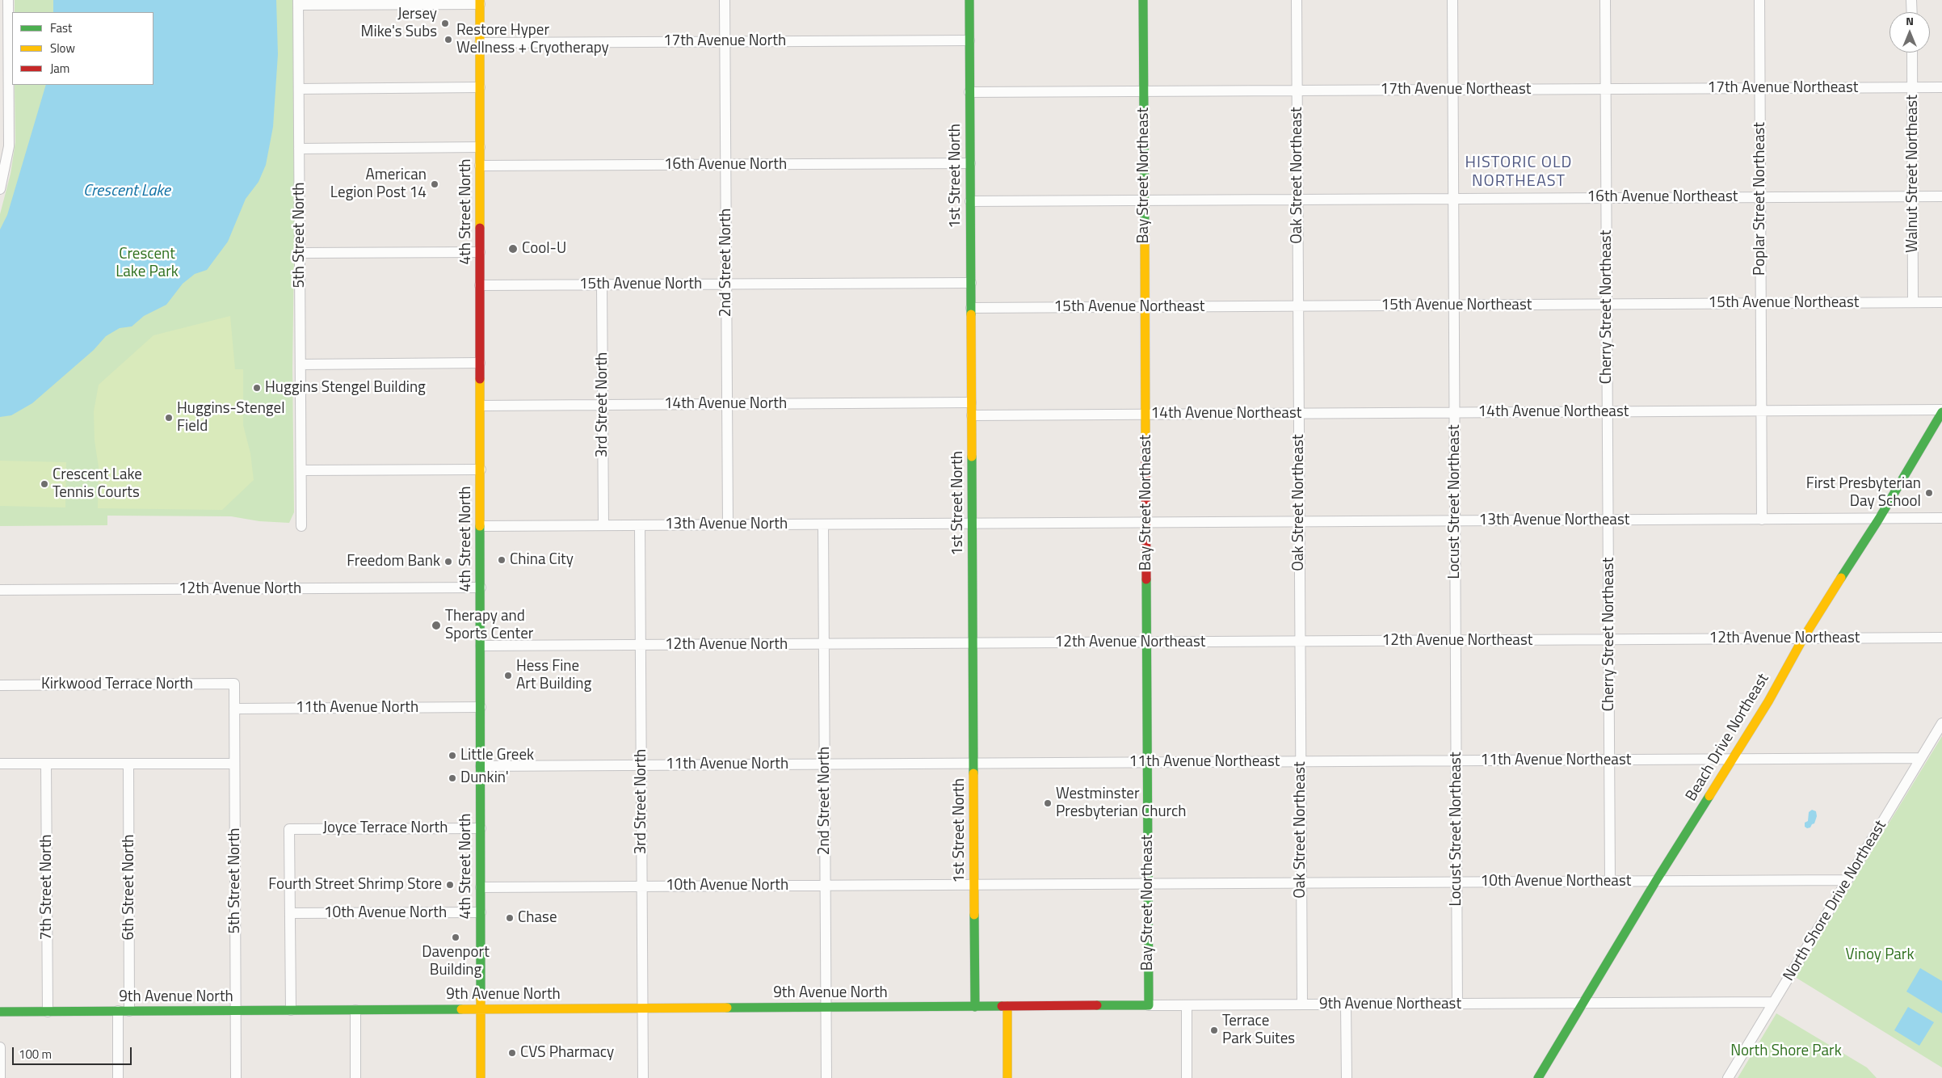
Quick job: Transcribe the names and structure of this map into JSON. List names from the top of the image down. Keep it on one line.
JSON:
{"streets":{"street":["17th Avenue North","17th Avenue Northeast","16th Avenue North","Walnut Street Northeast","Bay Street Northeast","Oak Street Northeast","1st Street North","16th Avenue Northeast","Poplar Street Northeast","4th Street North","5th Street North","2nd Street North","15th Avenue North","15th Avenue Northeast","Cherry Street Northeast","14th Avenue North","3rd Street North","14th Avenue Northeast","Locust Street Northeast","13th Avenue Northeast","13th Avenue North","12th Avenue North","12th Avenue Northeast","Kirkwood Terrace North","11th Avenue North","Beach Drive Northeast","11th Avenue Northeast","Joyce Terrace North","10th Avenue Northeast","10th Avenue North","7th Street North","6th Street North","North Shore Drive Northeast","9th Avenue North","9th Avenue Northeast"]},"crossings":[["17th Avenue North","1st Street North"],["17th Avenue North","4th Street North"],["17th Avenue North","2nd Street North"],["17th Avenue Northeast","Walnut Street Northeast"],["17th Avenue Northeast","Bay Street Northeast"],["17th Avenue Northeast","Oak Street Northeast"],["17th Avenue Northeast","1st Street North"],["17th Avenue Northeast","Poplar Street Northeast"],["17th Avenue Northeast","Cherry Street Northeast"],["17th Avenue Northeast","Locust Street Northeast"],["16th Avenue North","1st Street North"],["16th Avenue North","4th Street North"],["16th Avenue North","2nd Street North"],["Walnut Street Northeast","16th Avenue Northeast"],["Walnut Street Northeast","15th Avenue Northeast"],["Bay Street Northeast","16th Avenue Northeast"],["Bay Street Northeast","15th Avenue Northeast"],["Bay Street Northeast","14th Avenue Northeast"],["Bay Street Northeast","13th Avenue Northeast"],["Bay Street Northeast","12th Avenue Northeast"],["Bay Street Northeast","11th Avenue Northeast"],["Bay Street Northeast","10th Avenue Northeast"],["Bay Street Northeast","9th Avenue Northeast"],["Oak Street Northeast","16th Avenue Northeast"],["Oak Street Northeast","15th Avenue Northeast"],["Oak Street Northeast","14th Avenue Northeast"],["Oak Street Northeast","13th Avenue Northeast"],["Oak Street Northeast","12th Avenue Northeast"],["Oak Street Northeast","11th Avenue Northeast"],["Oak Street Northeast","10th Avenue Northeast"],["Oak Street Northeast","9th Avenue Northeast"],["1st Street North","16th Avenue Northeast"],["1st Street North","15th Avenue North"],["1st Street North","15th Avenue Northeast"],["1st Street North","14th Avenue North"],["1st Street North","14th Avenue Northeast"],["1st Street North","13th Avenue Northeast"],["1st Street North","13th Avenue North"],["1st Street North","12th Avenue North"],["1st Street North","12th Avenue Northeast"],["1st Street North","11th Avenue North"],["1st Street North","11th Avenue Northeast"],["1st Street North","10th Avenue Northeast"],["1st Street North","10th Avenue North"],["1st Street North","9th Avenue North"],["16th Avenue Northeast","Poplar Street Northeast"],["16th Avenue Northeast","Cherry Street Northeast"],["16th Avenue Northeast","Locust Street Northeast"],["Poplar Street Northeast","15th Avenue Northeast"],["Poplar Street Northeast","14th Avenue Northeast"],["Poplar Street Northeast","13th Avenue Northeast"],["4th Street North","15th Avenue North"],["4th Street North","14th Avenue North"],["4th Street North","13th Avenue North"],["4th Street North","12th Avenue North"],["4th Street North","11th Avenue North"],["4th Street North","Joyce Terrace North"],["4th Street North","10th Avenue North"],["4th Street North","9th Avenue North"],["5th Street North","Kirkwood Terrace North"],["5th Street North","11th Avenue North"],["5th Street North","9th Avenue North"],["2nd Street North","15th Avenue North"],["2nd Street North","14th Avenue North"],["2nd Street North","13th Avenue North"],["2nd Street North","12th Avenue North"],["2nd Street North","11th Avenue North"],["2nd Street North","10th Avenue North"],["2nd Street North","9th Avenue North"],["15th Avenue North","3rd Street North"],["15th Avenue Northeast","Cherry Street Northeast"],["15th Avenue Northeast","Locust Street Northeast"],["Cherry Street Northeast","14th Avenue Northeast"],["Cherry Street Northeast","13th Avenue Northeast"],["Cherry Street Northeast","12th Avenue Northeast"],["Cherry Street Northeast","11th Avenue Northeast"],["Cherry Street Northeast","10th Avenue Northeast"],["14th Avenue North","3rd Street North"],["3rd Street North","13th Avenue North"],["3rd Street North","12th Avenue North"],["3rd Street North","11th Avenue North"],["3rd Street North","10th Avenue North"],["3rd Street North","9th Avenue North"],["14th Avenue Northeast","Locust Street Northeast"],["14th Avenue Northeast","Beach Drive Northeast"],["Locust Street Northeast","13th Avenue Northeast"],["Locust Street Northeast","12th Avenue Northeast"],["Locust Street Northeast","11th Avenue Northeast"],["Locust Street Northeast","10th Avenue Northeast"],["Locust Street Northeast","9th Avenue Northeast"],["13th Avenue Northeast","13th Avenue North"],["13th Avenue Northeast","Beach Drive Northeast"],["12th Avenue North","12th Avenue Northeast"],["12th Avenue Northeast","Beach Drive Northeast"],["11th Avenue North","11th Avenue Northeast"],["Beach Drive Northeast","11th Avenue Northeast"],["Beach Drive Northeast","10th Avenue Northeast"],["Beach Drive Northeast","9th Avenue Northeast"],["11th Avenue Northeast","North Shore Drive Northeast"],["Joyce Terrace North","10th Avenue North"],["10th Avenue Northeast","10th Avenue North"],["10th Avenue Northeast","North Shore Drive Northeast"],["7th Street North","9th Avenue North"],["6th Street North","9th Avenue North"],["North Shore Drive Northeast","9th Avenue Northeast"],["9th Avenue North","9th Avenue Northeast"]],"districts":["HISTORIC OLD NORTHEAST"],"water":["Crescent Lake"],"parks":["Crescent Lake Park","Vinoy Park","North Shore Park"],"places":["Jersey Mike's Subs","Restore Hyper Wellness + Cryotherapy","American Legion Post 14","Cool-U","Huggins Stengel Building","Huggins-Stengel Field","Crescent Lake Tennis Courts","First Presbyterian Day School","China City","Freedom Bank","Therapy and Sports Center","Hess Fine Art Building","Little Greek","Dunkin'","Westminster Presbyterian Church","Fourth Street Shrimp Store","Chase","Davenport Building","Terrace Park Suites","CVS Pharmacy"],"legend":["Fast","Slow","Jam"],"scale_bar":"100 m","north":"top"}
